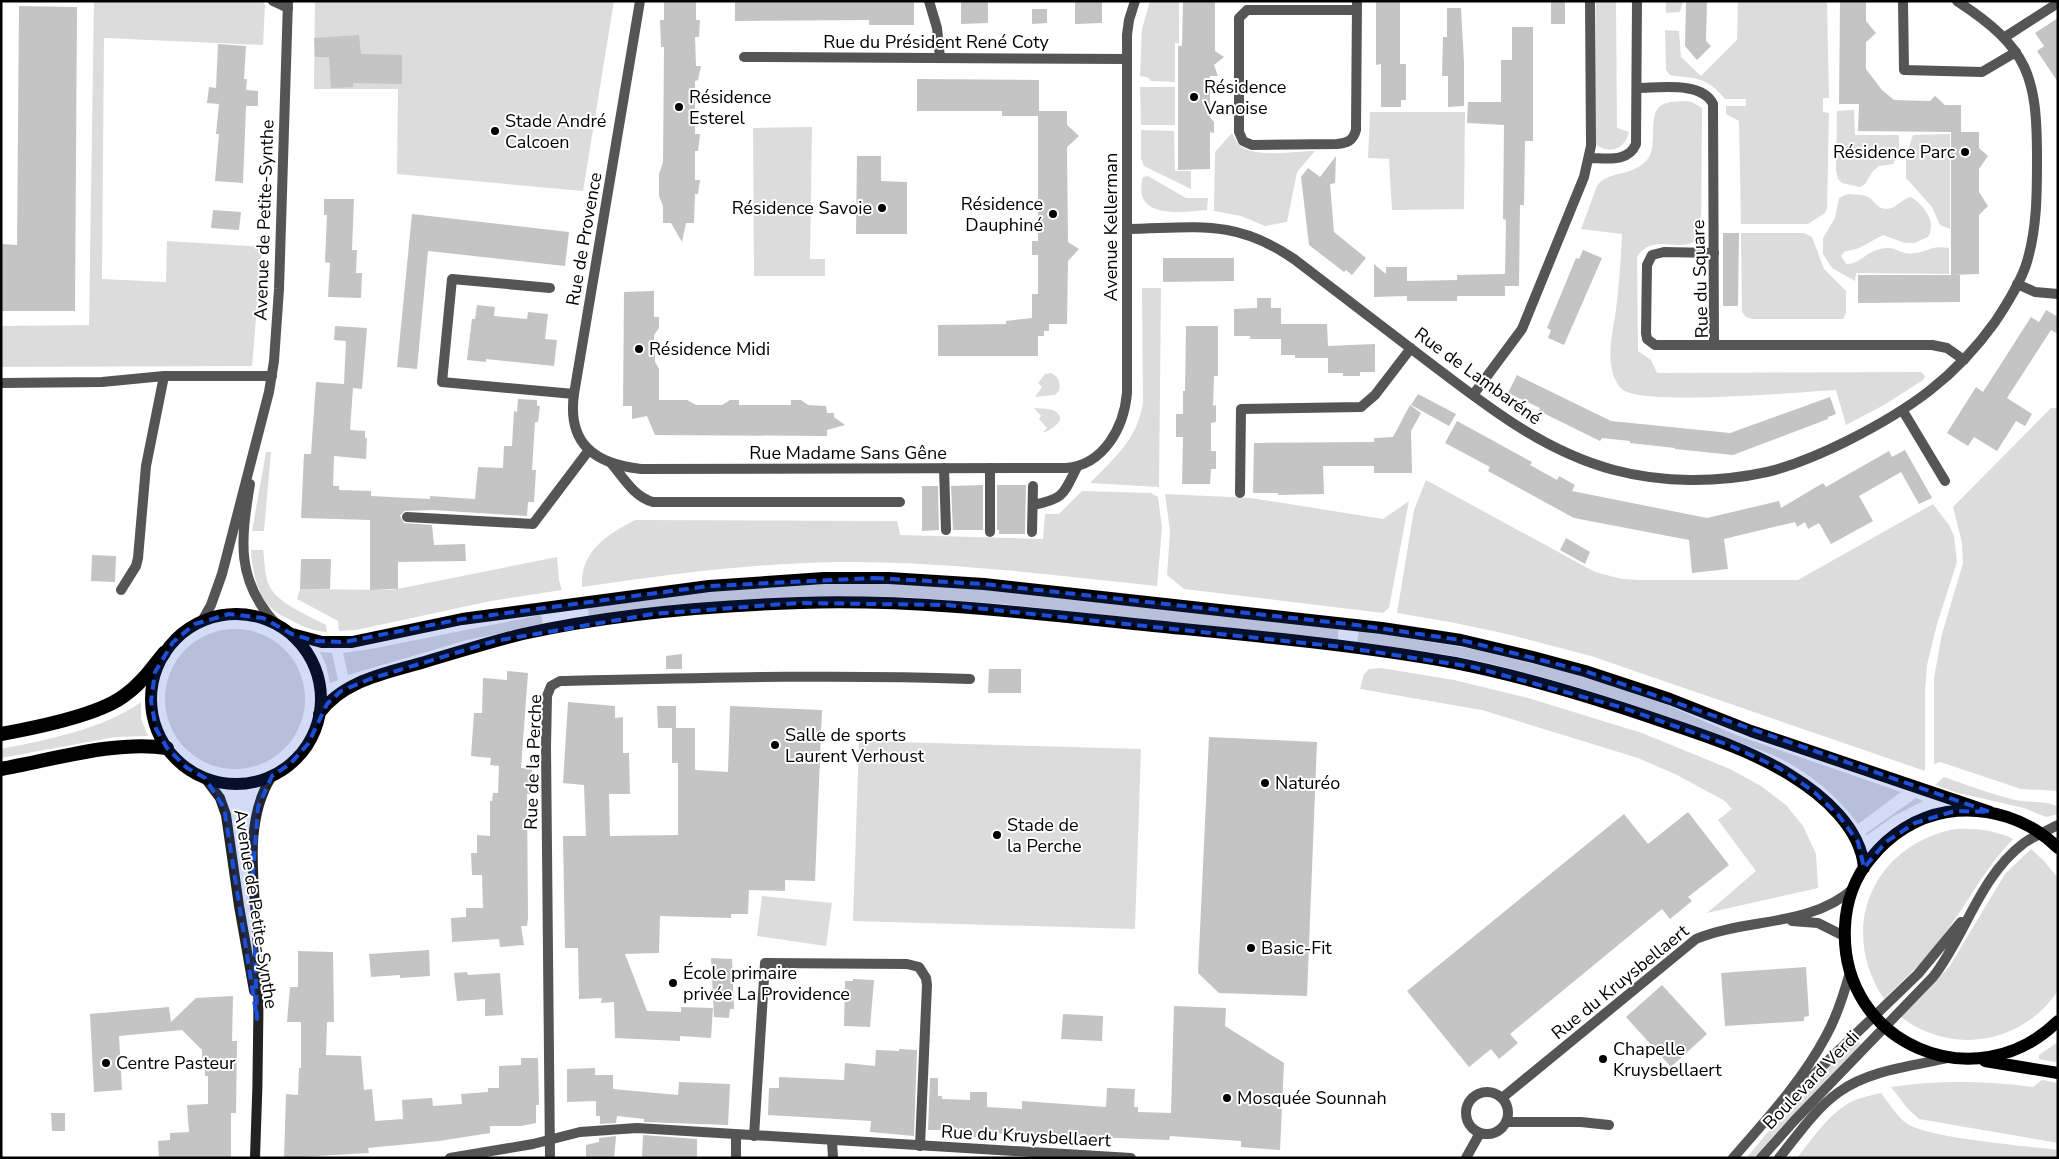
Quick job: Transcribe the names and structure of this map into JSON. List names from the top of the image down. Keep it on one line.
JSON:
{"streets":{"main road":["Avenue de Petite-Synthe"],"street":["Rue du Président René Coty","Avenue Kellerman","Rue de Provence","Rue du Square","Rue de Lambaréné","Rue Madame Sans Gêne","Rue de la Perche","Rue du Kruysbellaert","Boulevard Verdi"]},"crossings":[["Rue du Président René Coty","Avenue Kellerman"],["Avenue Kellerman","Rue de Lambaréné"],["Avenue Kellerman","Rue Madame Sans Gêne"],["Rue de Provence","Rue Madame Sans Gêne"],["Rue du Square","Rue de Lambaréné"],["Rue de la Perche","Rue du Kruysbellaert"]],"places":["Résidence Vanoise","Résidence Esterel","Stade André Calcoen","Résidence Parc","Résidence Savoie","Résidence Dauphiné","Résidence Midi","Salle de sports Laurent Verhoust","Naturéo","Stade de la Perche","Basic-Fit","École primaire privée La Providence","Chapelle Kruysbellaert","Centre Pasteur","Mosquée Sounnah"]}
